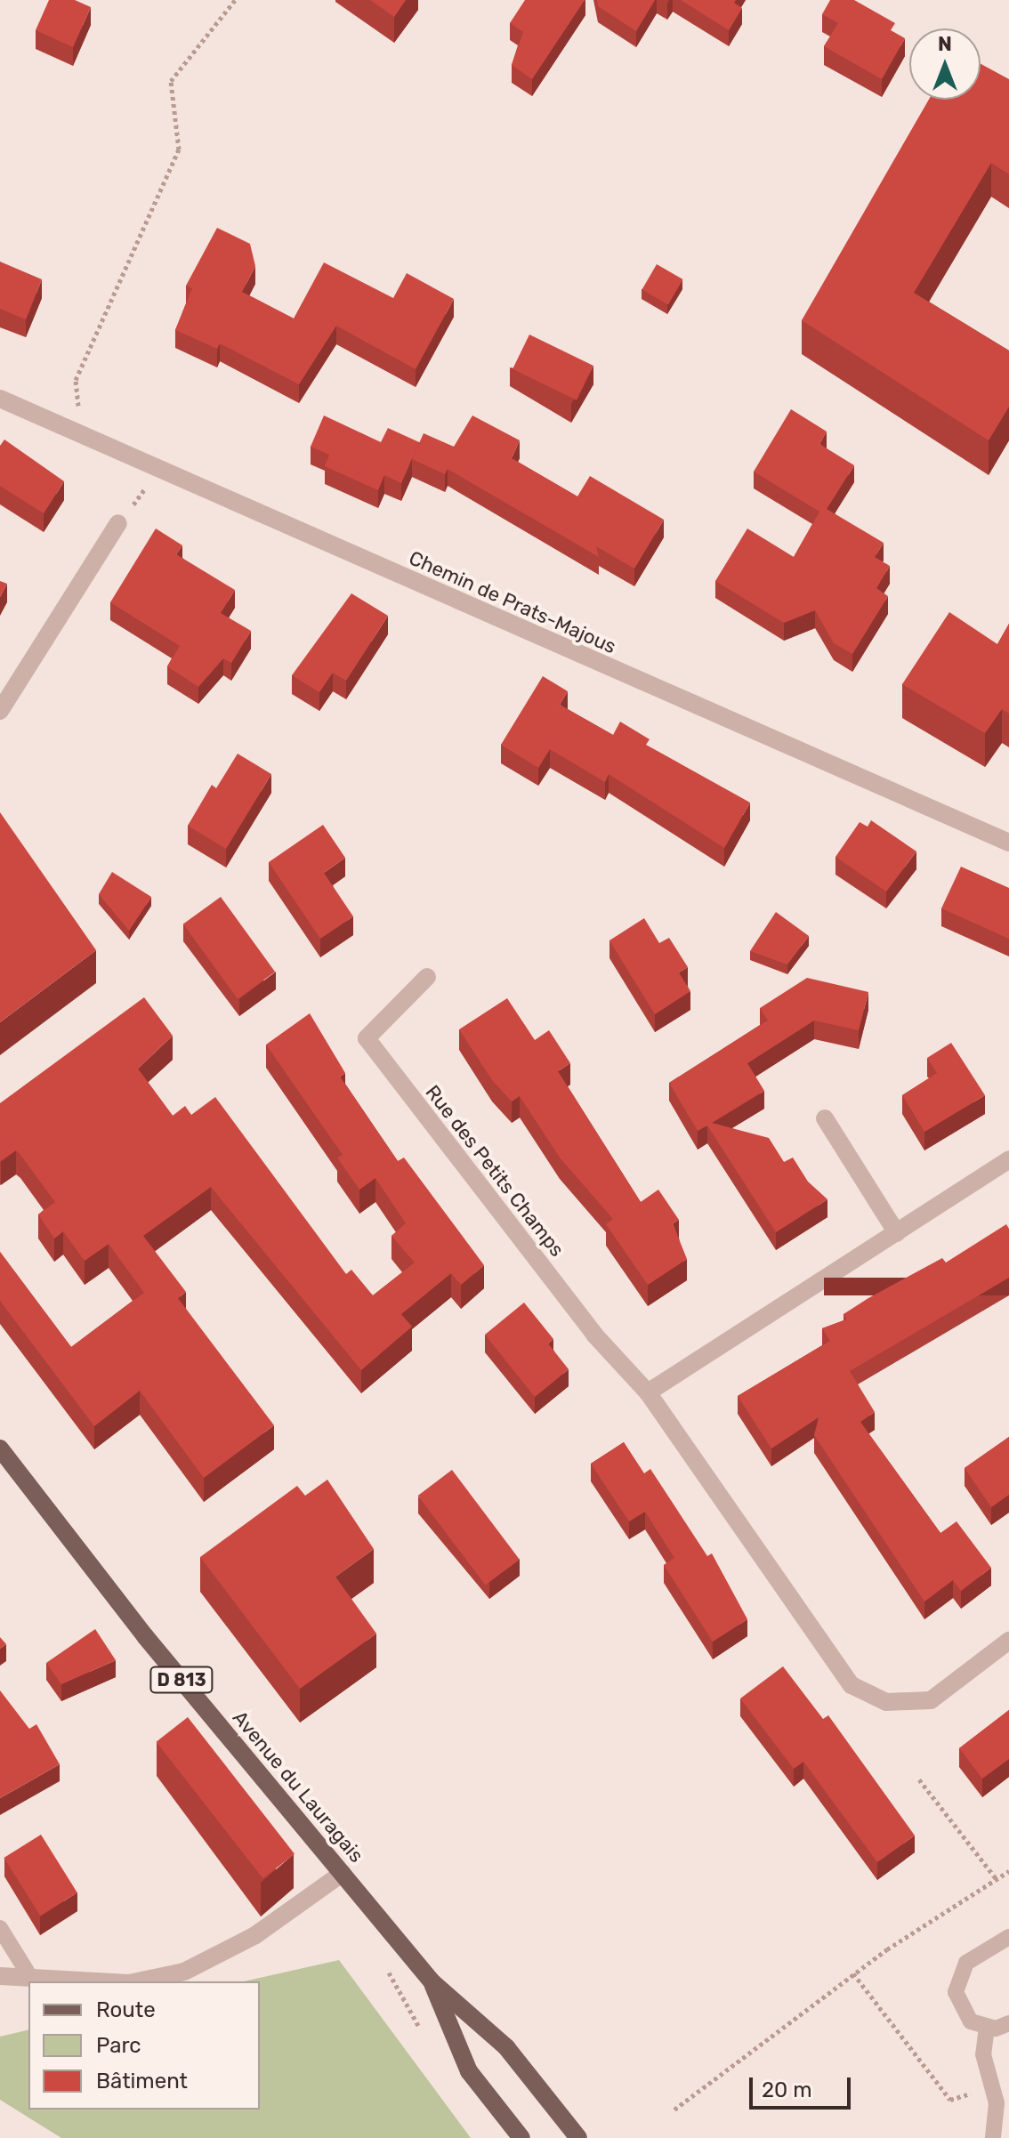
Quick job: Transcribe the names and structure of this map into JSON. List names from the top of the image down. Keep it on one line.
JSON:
{"streets":{"main road":["D 813","Avenue du Lauragais"],"street":["Chemin de Prats-Majous","Rue des Petits Champs"]},"legend":["Route","Parc","Bâtiment"],"scale_bar":"20 m","north":"top"}
